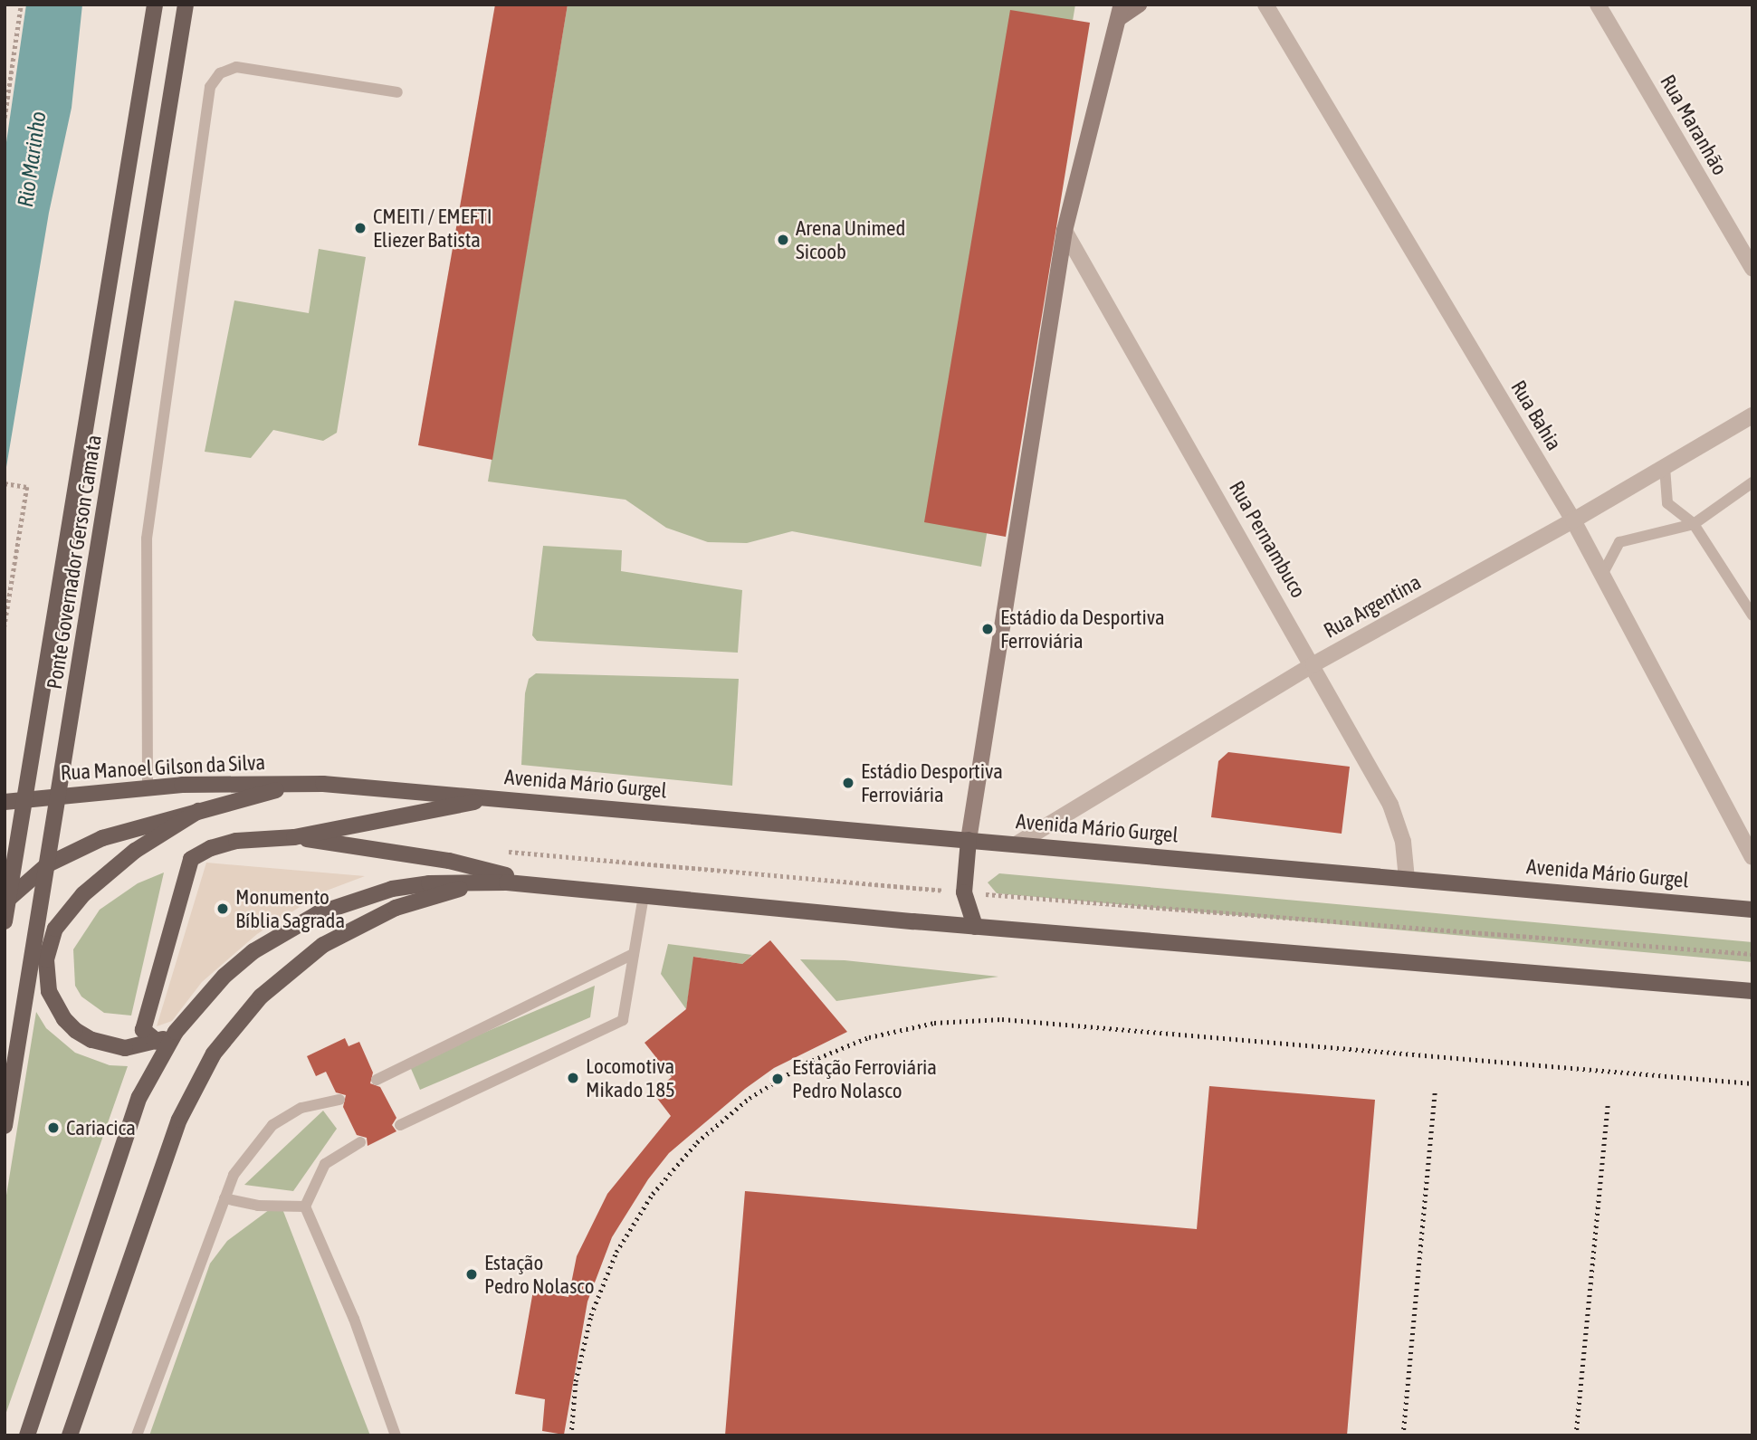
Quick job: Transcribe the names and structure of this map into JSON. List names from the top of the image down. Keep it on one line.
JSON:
{"streets":{"main road":["Ponte Governador Gerson Camata","Rua Manoel Gilson da Silva","Avenida Mário Gurgel"],"street":["Rua Maranhão","Rua Bahia","Rua Pernambuco","Rua Argentina"]},"crossings":[["Rua Bahia","Rua Argentina"],["Rua Pernambuco","Rua Argentina"],["Rua Pernambuco","Avenida Mário Gurgel"],["Rua Argentina","Avenida Mário Gurgel"],["Rua Manoel Gilson da Silva","Avenida Mário Gurgel"]],"water":["Rio Marinho"],"places":["CMEITI / EMEFTI Eliezer Batista","Arena Unimed Sicoob","Estádio da Desportiva Ferroviária","Estádio Desportiva Ferroviária","Monumento Bíblia Sagrada","Locomotiva Mikado 185","Estação Ferroviária Pedro Nolasco","Cariacica","Estação Pedro Nolasco"]}
